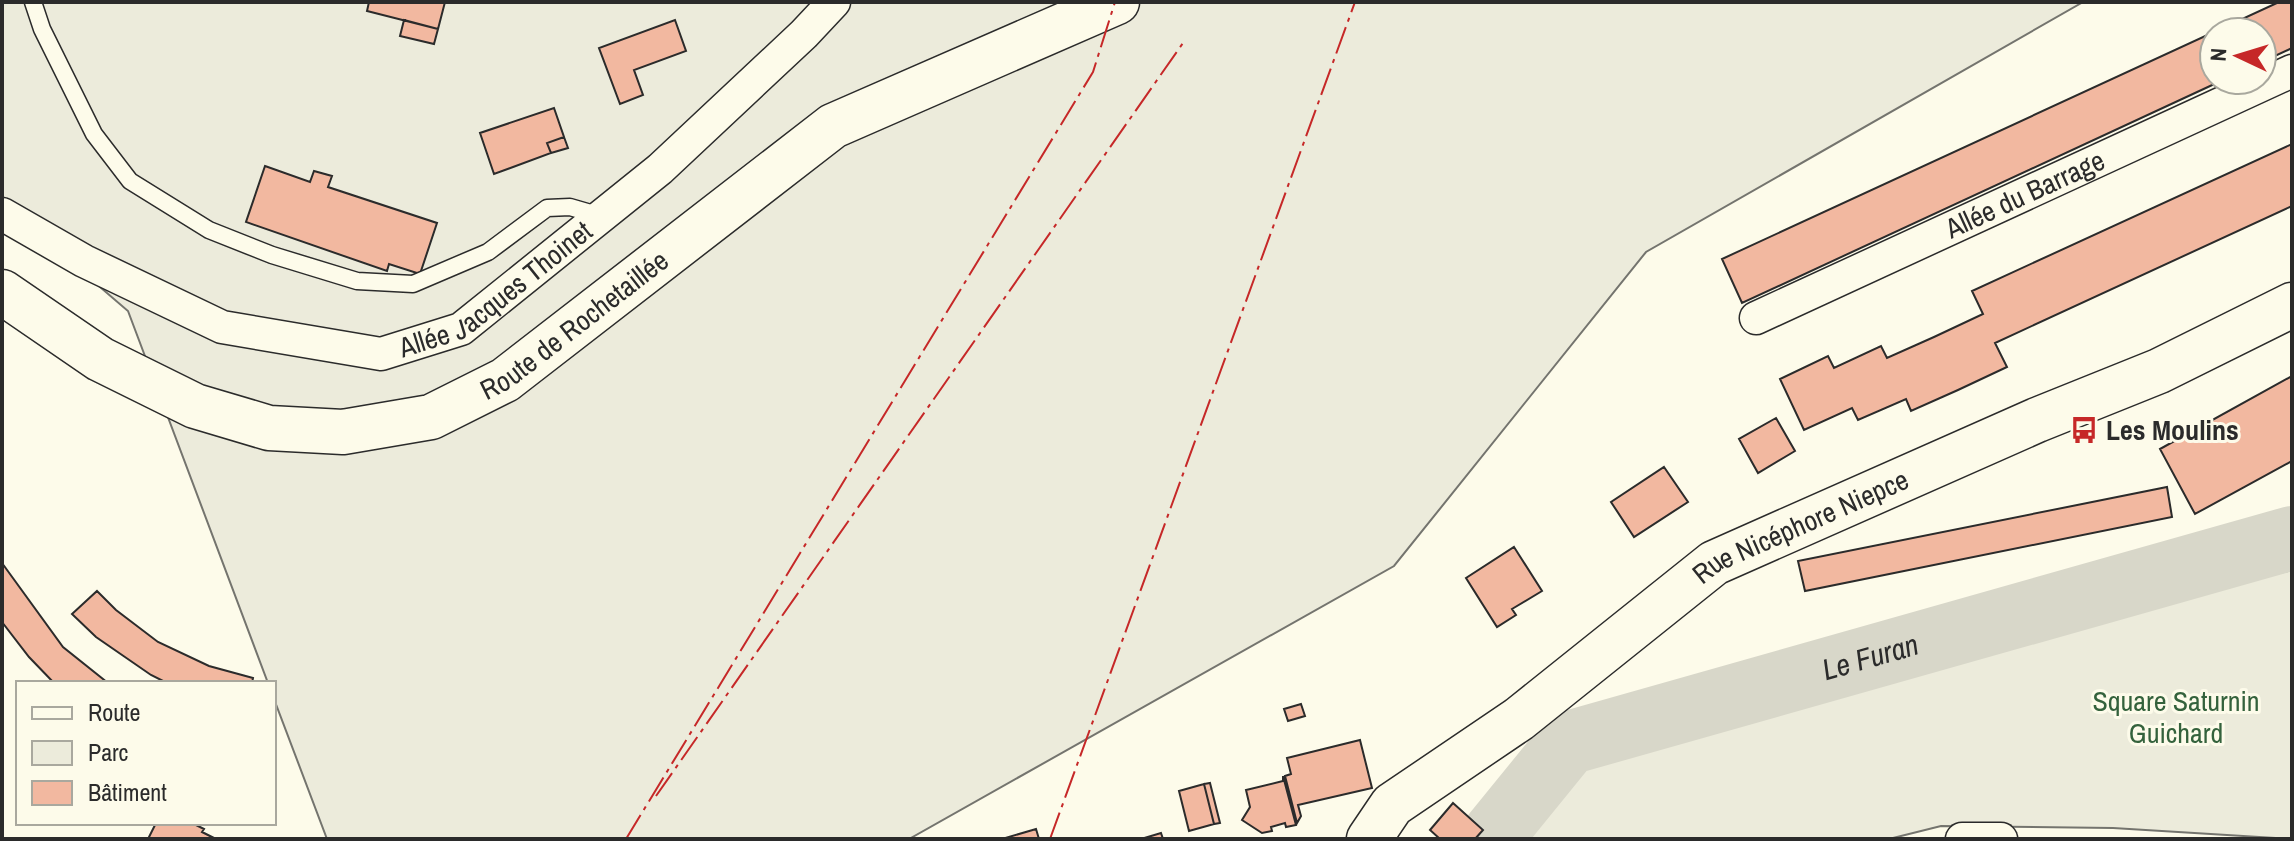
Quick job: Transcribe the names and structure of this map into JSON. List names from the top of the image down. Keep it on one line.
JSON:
{"streets":{"main road":["Route de Rochetaillée","Rue Nicéphore Niepce"],"street":["Allée du Barrage","Allée Jacques Thoinet"]},"water":["Le Furan"],"parks":["Square Saturnin Guichard"],"places":{"bus stop":["Les Moulins"]},"legend":["Route","Parc","Bâtiment"],"north":"left"}
